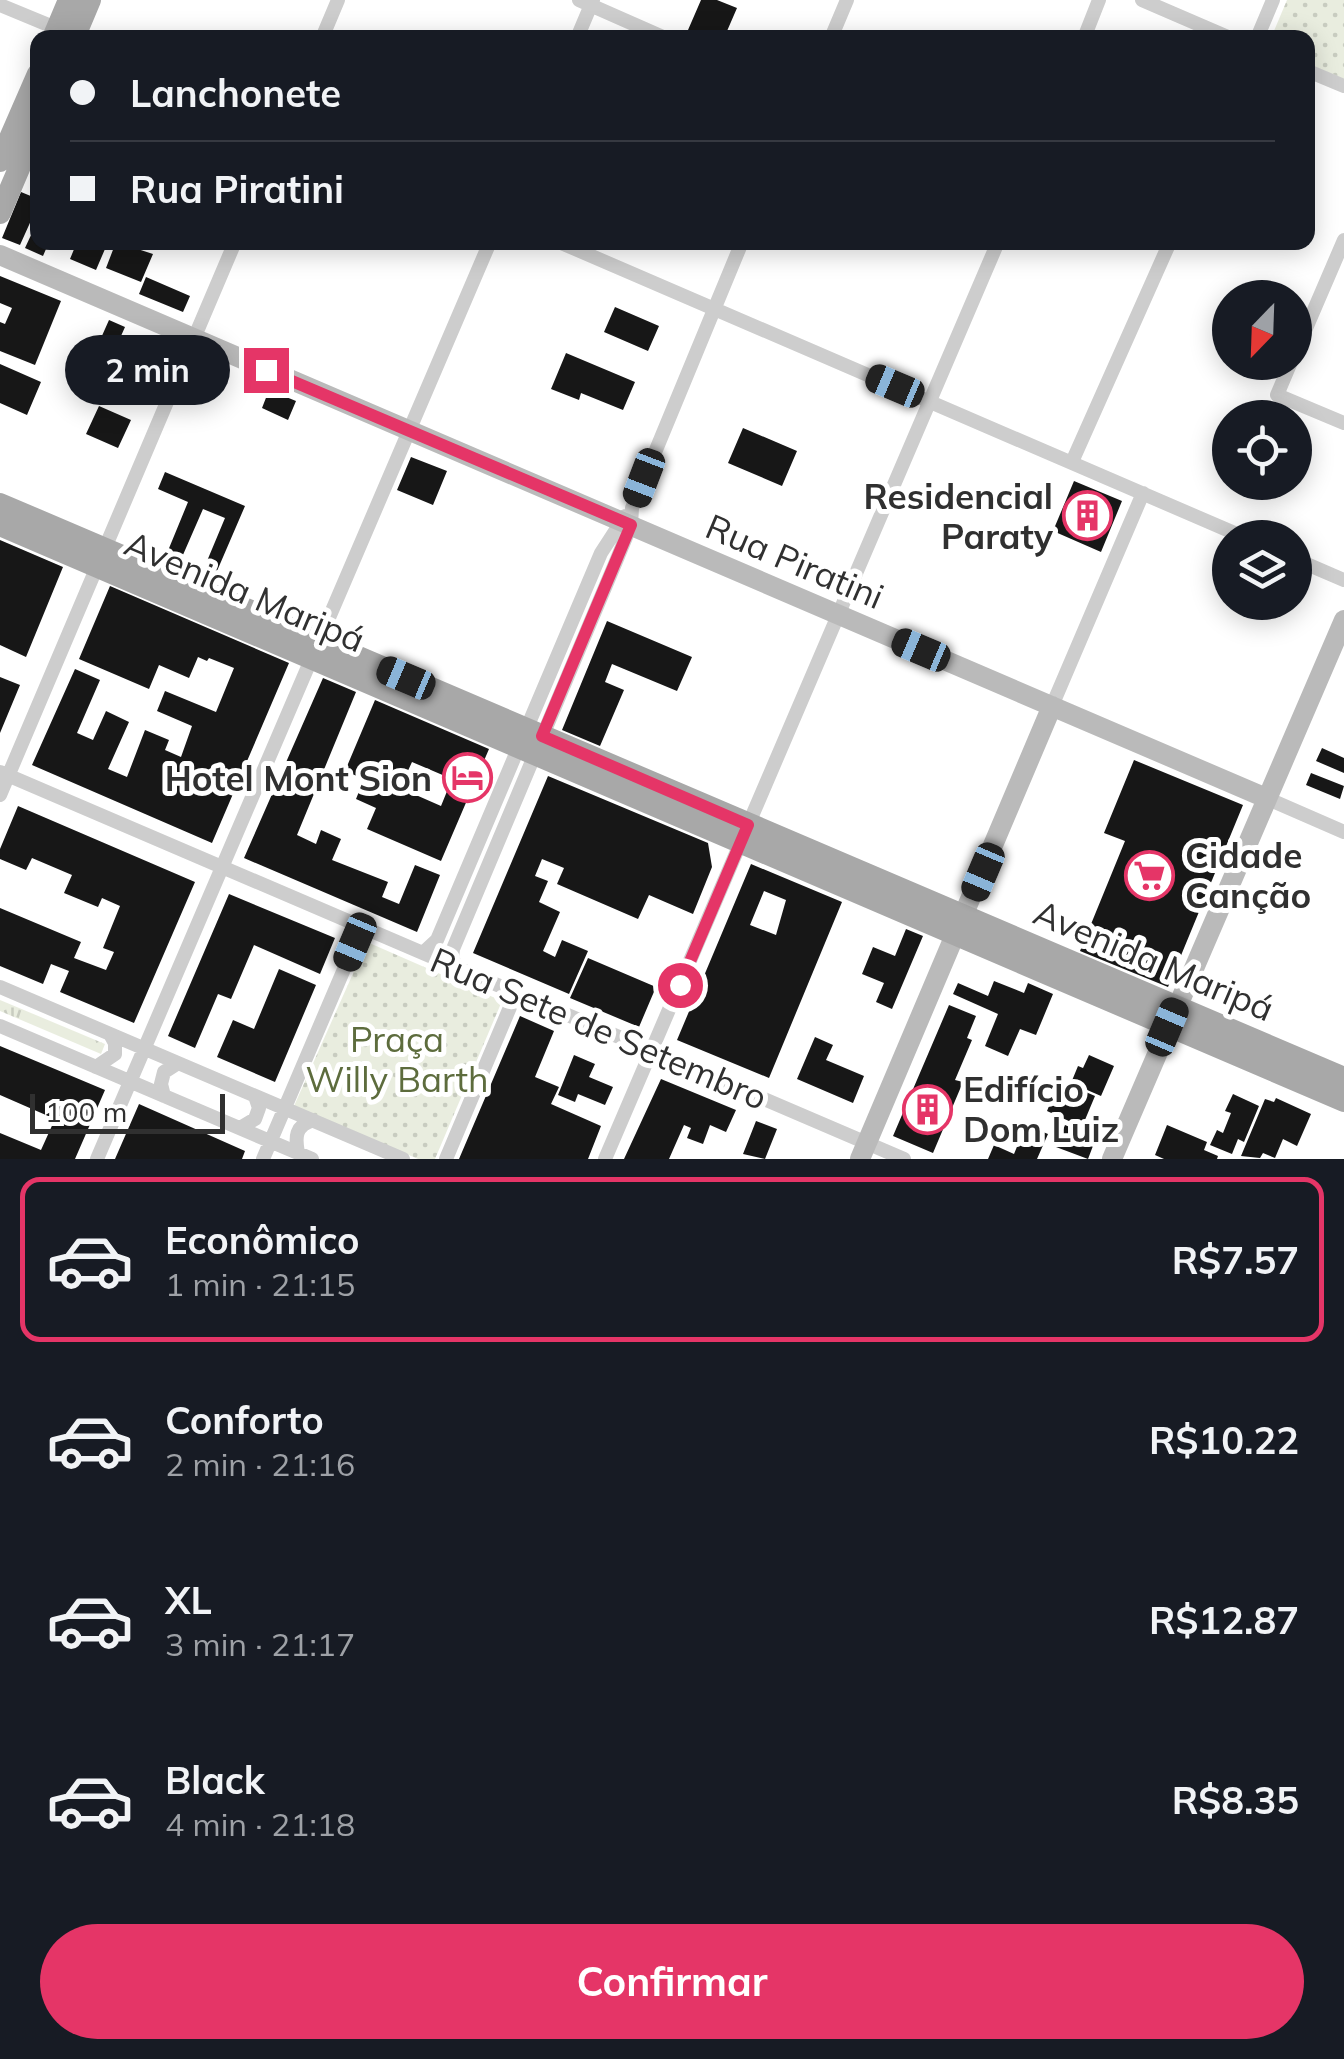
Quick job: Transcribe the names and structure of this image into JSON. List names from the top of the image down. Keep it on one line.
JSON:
{"streets":{"main road":["Avenida Maripá"],"street":["Rua Piratini","Rua Sete de Setembro"]},"parks":["Praça Willy Barth"],"places":{"building":["Residencial Paraty","Edifício Dom Luiz"],"hotel":["Hotel Mont Sion"],"supermarket":["Cidade Canção"]},"scale_bar":"100 m","north":"bottom left","page":{"banner":["Lanchonete","Rua Piratini"],"bubble":"2 min","scale":"100 m","list":[{"name":"Econômico","note":"1 min · 21:15","value":"R$7.57"},{"name":"Conforto","note":"2 min · 21:16","value":"R$10.22"},{"name":"XL","note":"3 min · 21:17","value":"R$12.87"},{"name":"Black","note":"4 min · 21:18","value":"R$8.35"}],"buttons":"Confirmar"}}
